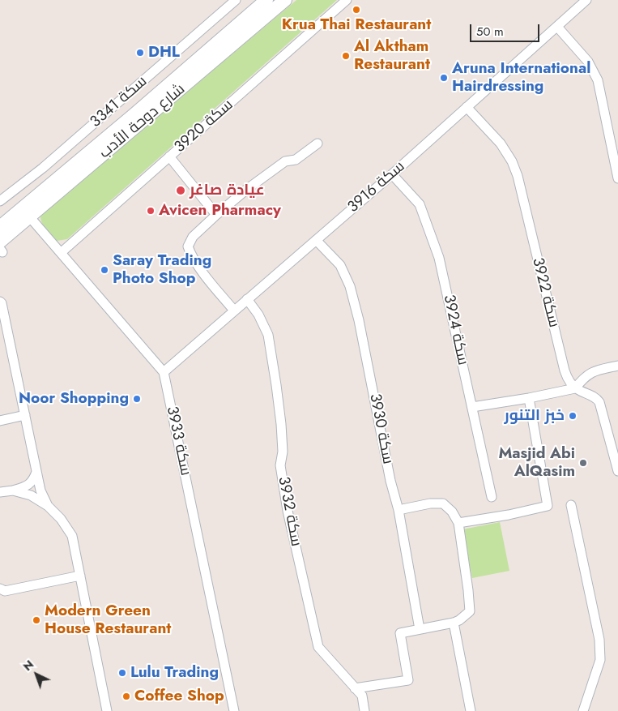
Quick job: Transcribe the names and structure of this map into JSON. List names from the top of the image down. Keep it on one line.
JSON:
{"streets":{"main road":["شارع دوحة الأدب"],"street":["سكة 3341","سكة 3920","سكة 3916","سكة 3922","سكة 3924","سكة 3930","سكة 3933","سكة 3932"]},"crossings":[["شارع دوحة الأدب","سكة 3933"],["سكة 3920","سكة 3933"],["سكة 3916","سكة 3922"],["سكة 3916","سكة 3924"],["سكة 3916","سكة 3930"],["سكة 3916","سكة 3933"],["سكة 3916","سكة 3932"]],"places":["Krua Thai Restaurant","DHL","Al Aktham Restaurant","Aruna International Hairdressing","عيادة صاغر","Avicen Pharmacy","Saray Trading Photo Shop","Noor Shopping","خبز التنور","Masjid Abi AlQasim","Modern Green House Restaurant","Lulu Trading","Coffee Shop"],"scale_bar":"50 m","north":"top left"}
